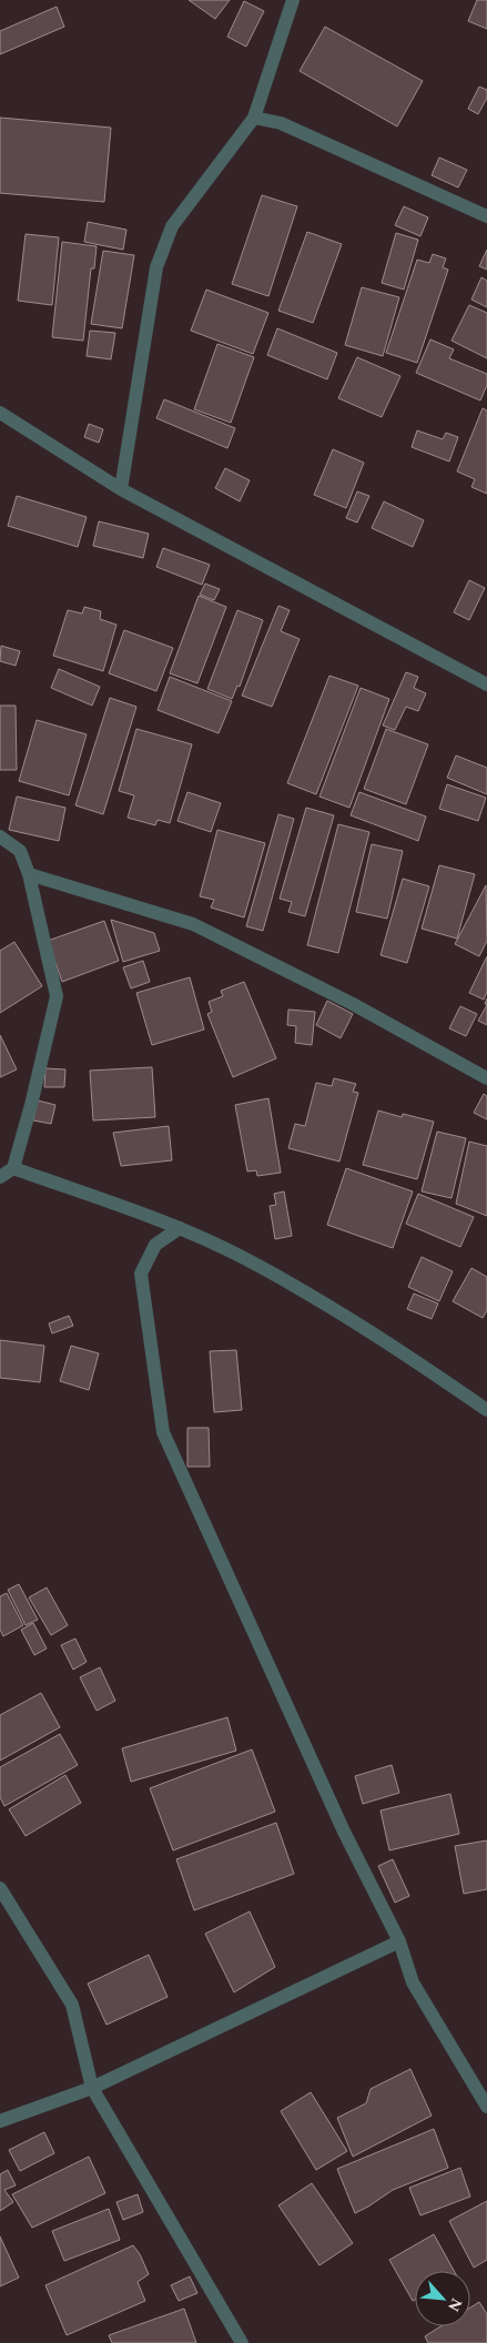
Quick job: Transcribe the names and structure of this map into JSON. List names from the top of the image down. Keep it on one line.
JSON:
{"north":"bottom right"}
